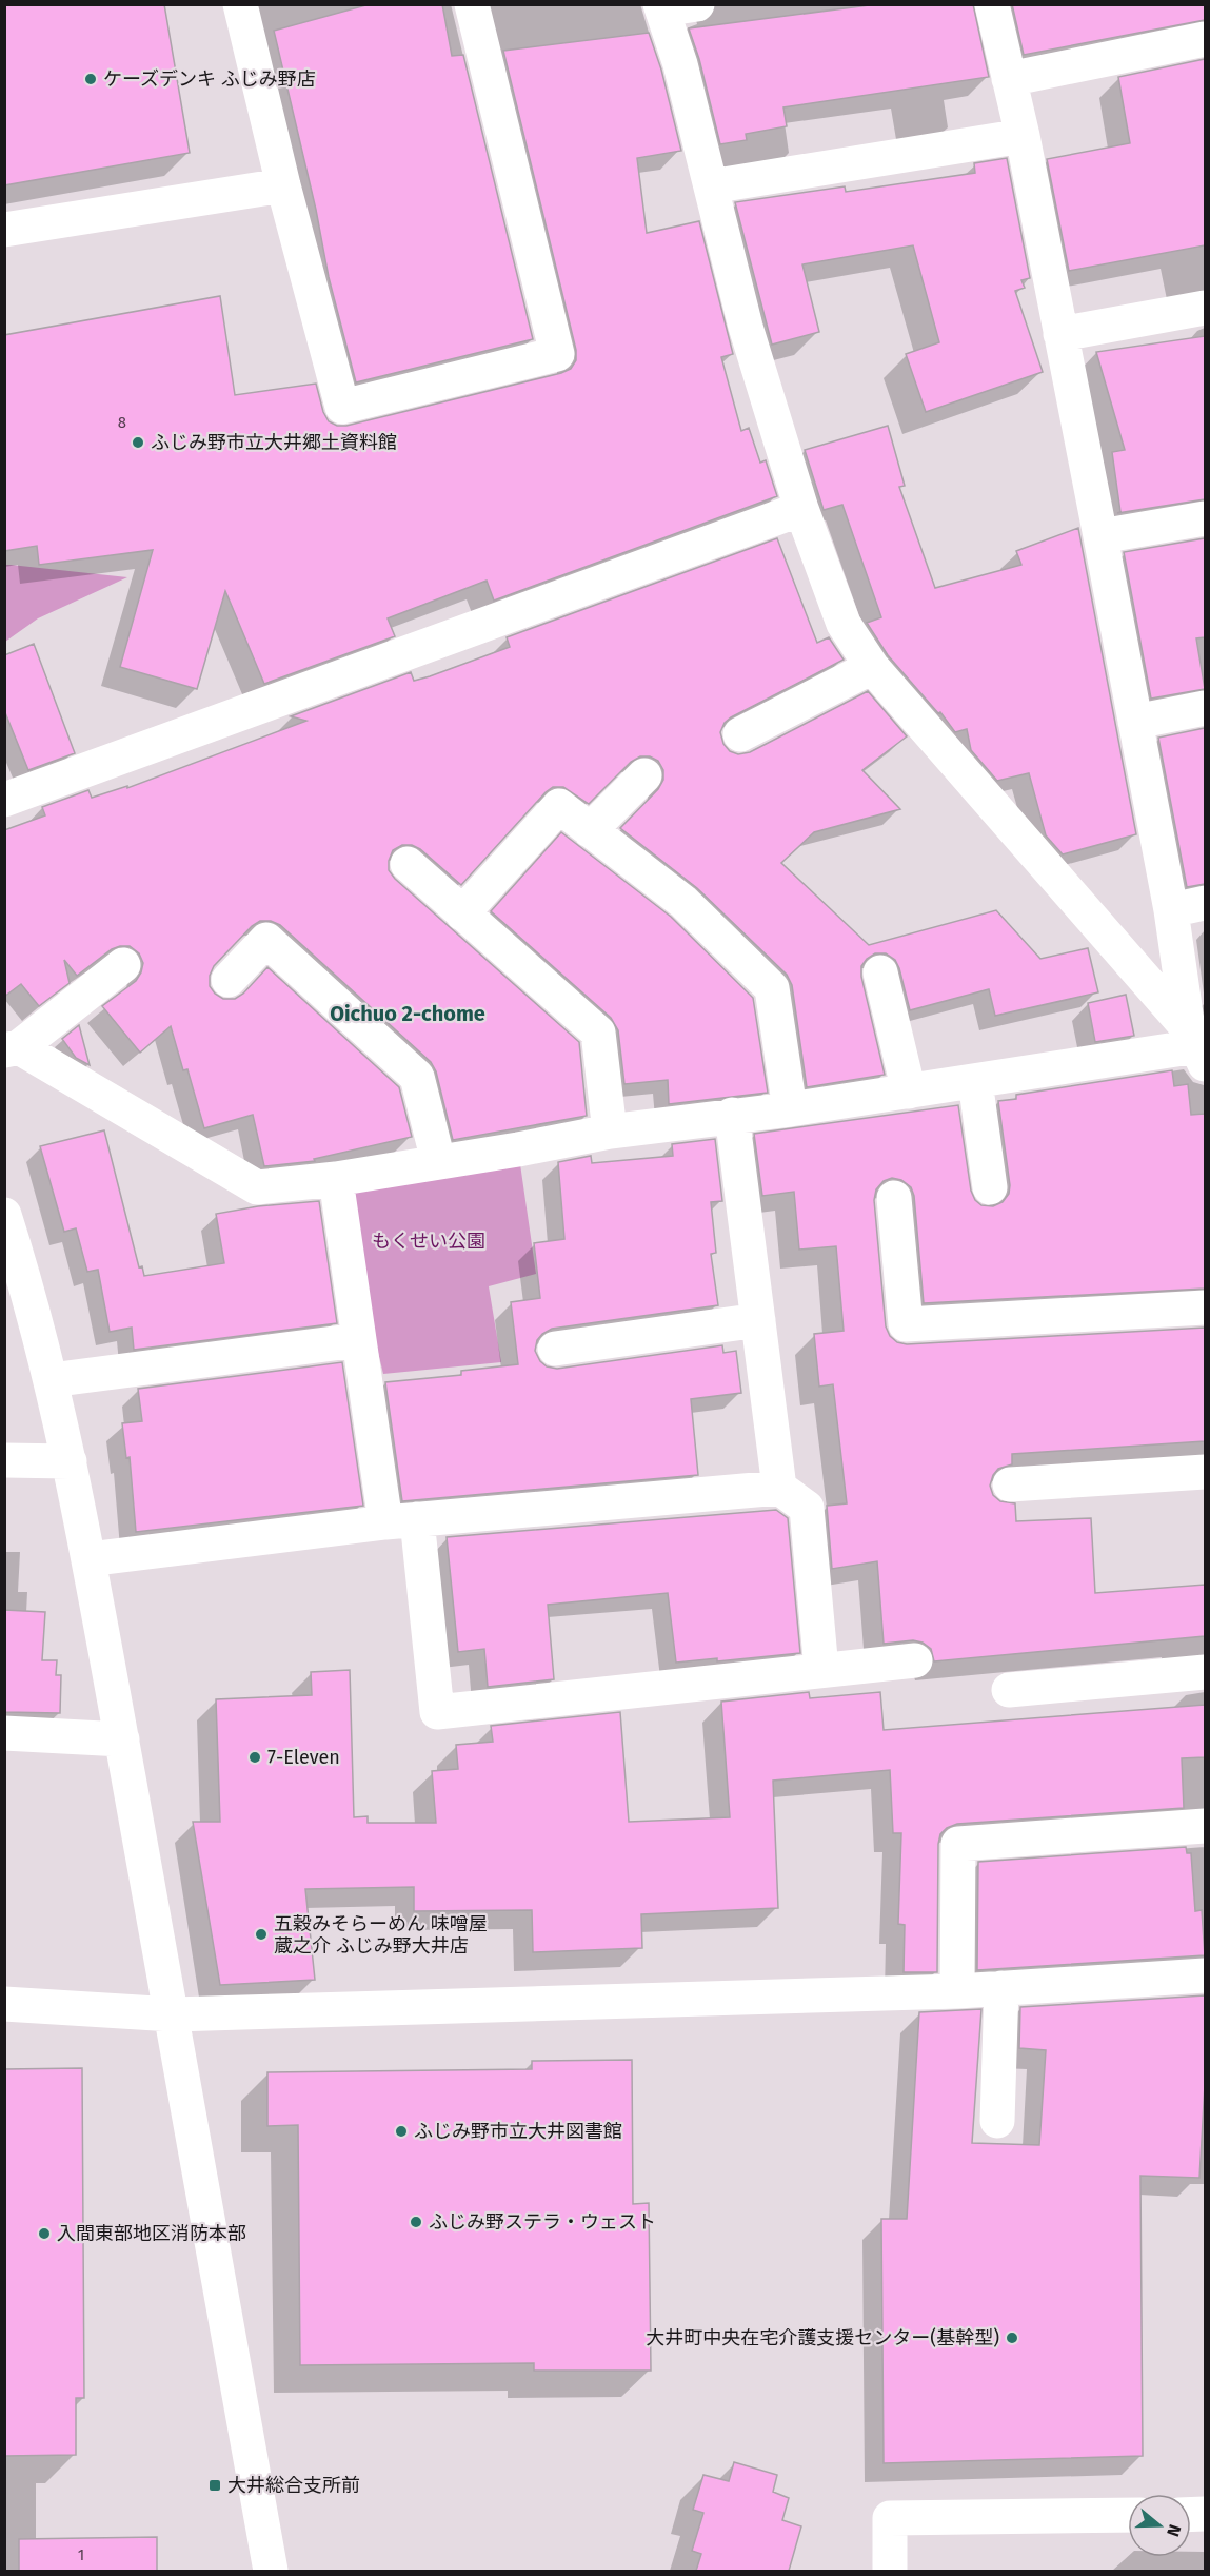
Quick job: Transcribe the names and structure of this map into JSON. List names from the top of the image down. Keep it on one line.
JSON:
{"districts":["Oichuo 2-chome"],"parks":["もくせい公園"],"places":{"other":["ケーズデンキ ふじみ野店","ふじみ野市立大井郷土資料館","7-Eleven","五穀みそらーめん 味噌屋 蔵之介 ふじみ野大井店","ふじみ野市立大井図書館","ふじみ野ステラ・ウェスト","入間東部地区消防本部","大井町中央在宅介護支援センター(基幹型)"],"transit":["大井総合支所前"]},"house_numbers":["8","1"],"north":"right"}
